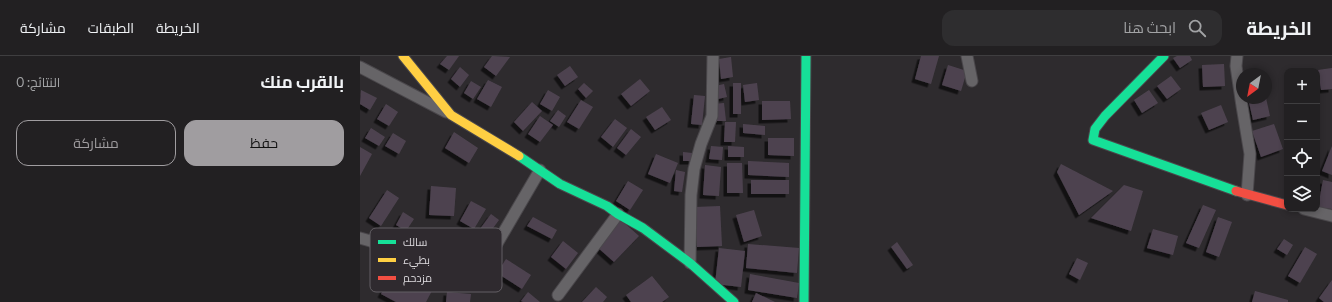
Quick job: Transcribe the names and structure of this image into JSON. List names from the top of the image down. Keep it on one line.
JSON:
{"legend":["سالك","بطيء","مزدحم"],"north":"bottom left","page":{"header":"الخريطة","search":"ابحث هنا","nav":["الخريطة","الطبقات","مشاركة"],"heading":["بالقرب منك","النتائج: 0"],"map_buttons":["+","−"],"buttons":["حفظ","مشاركة"]}}
